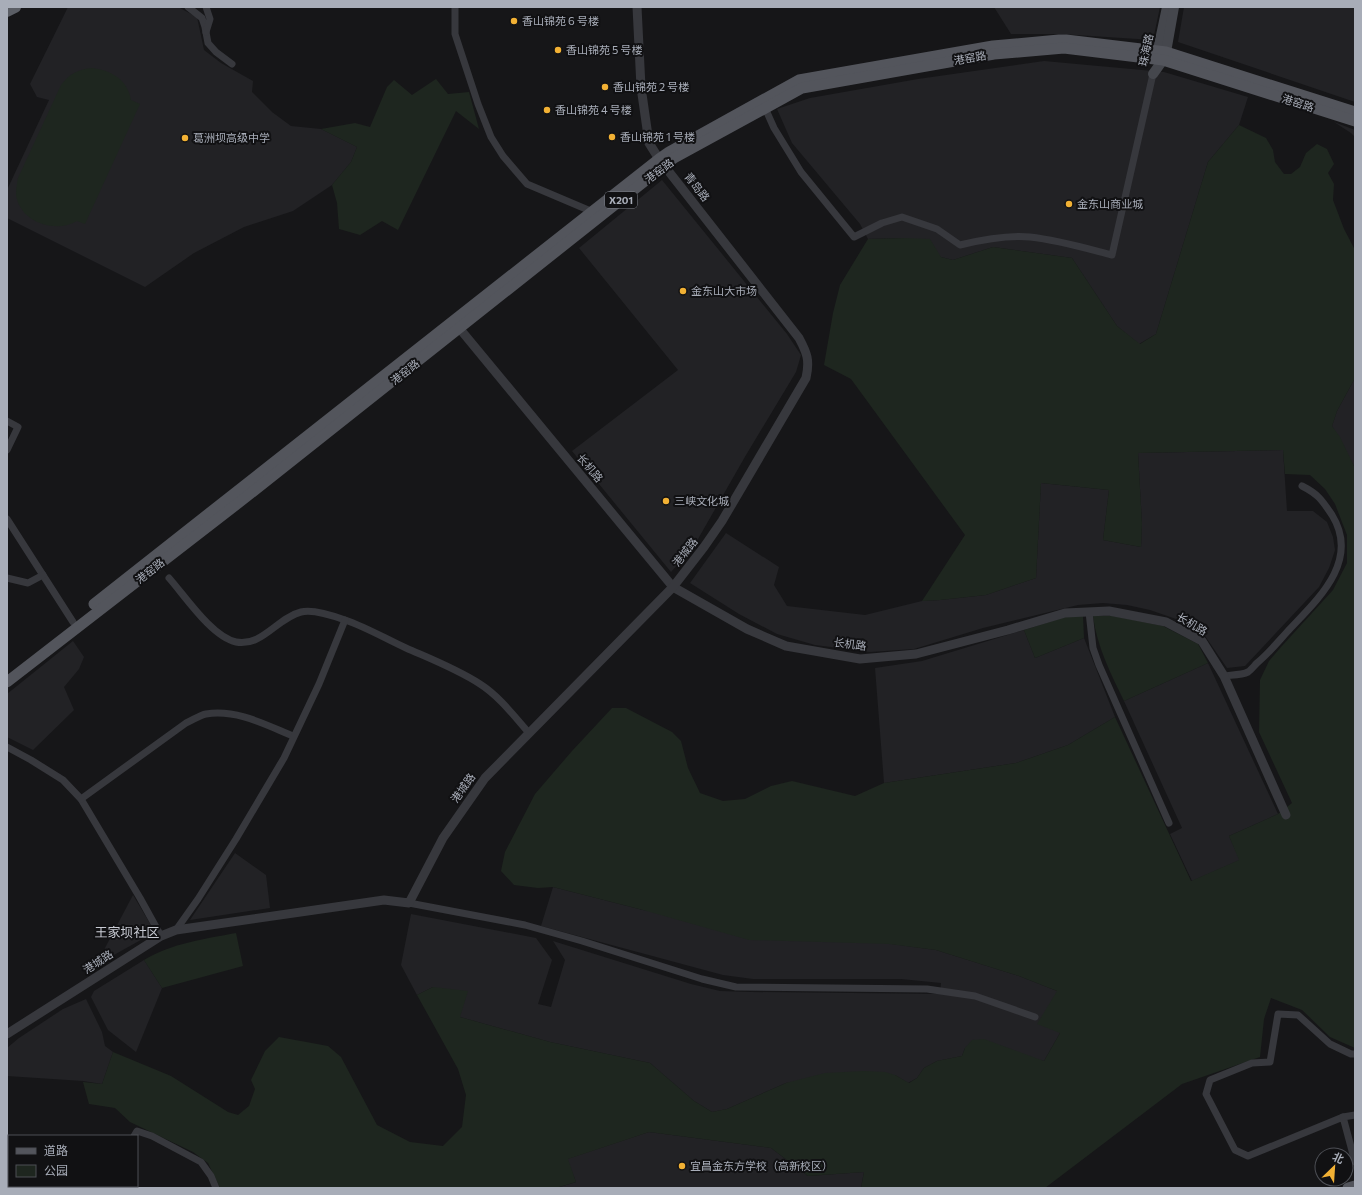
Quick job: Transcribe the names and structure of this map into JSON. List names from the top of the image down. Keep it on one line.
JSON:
{"streets":{"main road":["珠海路","港窑路","X201"],"street":["青岛路","长机路","港城路"]},"crossings":[["珠海路","港窑路"],["港窑路","青岛路"],["港窑路","长机路"],["青岛路","港城路"],["长机路","港城路"]],"districts":["王家坝社区"],"places":["香山锦苑 6 号楼","香山锦苑 5 号楼","香山锦苑 2 号楼","香山锦苑 4 号楼","香山锦苑 1 号楼","葛洲坝高级中学","金东山商业城","金东山大市场","三峡文化城","宜昌金东方学校（高新校区）"],"legend":["道路","公园"],"north":"top right"}
